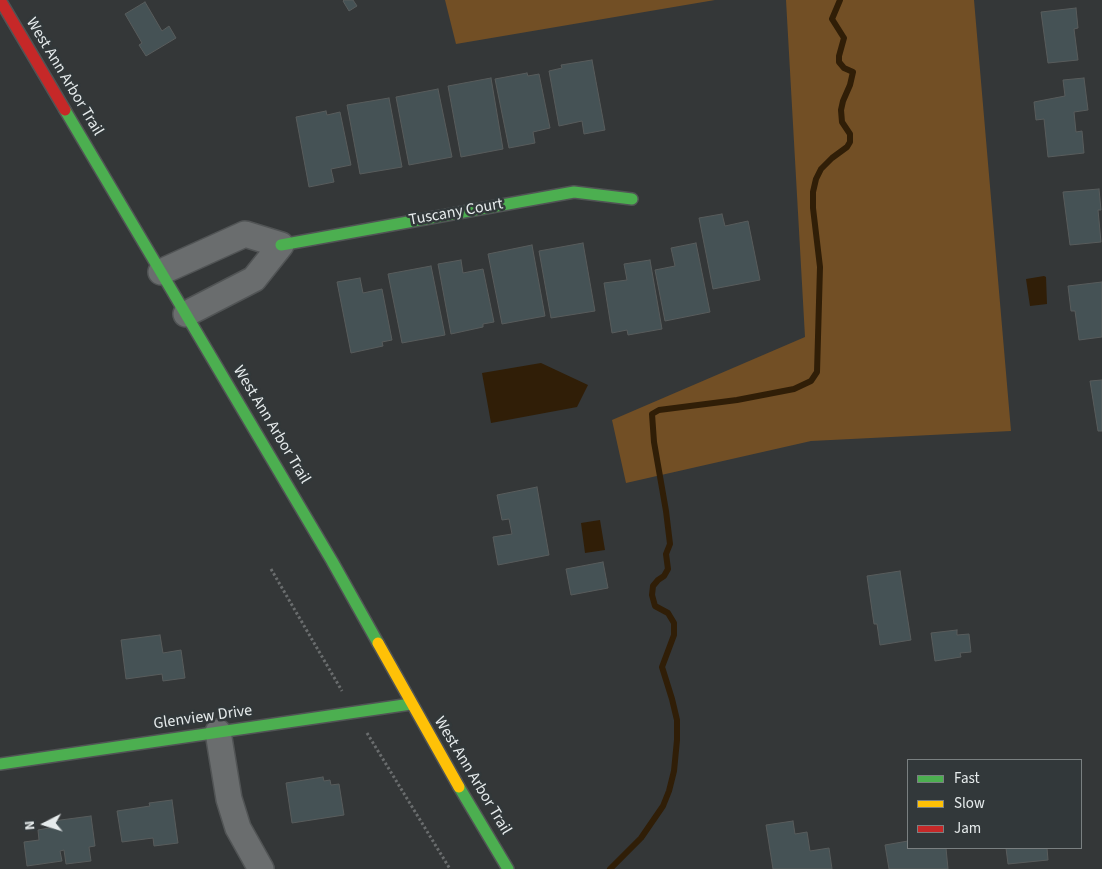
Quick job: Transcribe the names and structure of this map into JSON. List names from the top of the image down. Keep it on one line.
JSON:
{"streets":{"street":["West Ann Arbor Trail","Tuscany Court","Glenview Drive"]},"crossings":[["West Ann Arbor Trail","Tuscany Court"],["West Ann Arbor Trail","Glenview Drive"]],"legend":["Fast","Slow","Jam"],"north":"left"}
